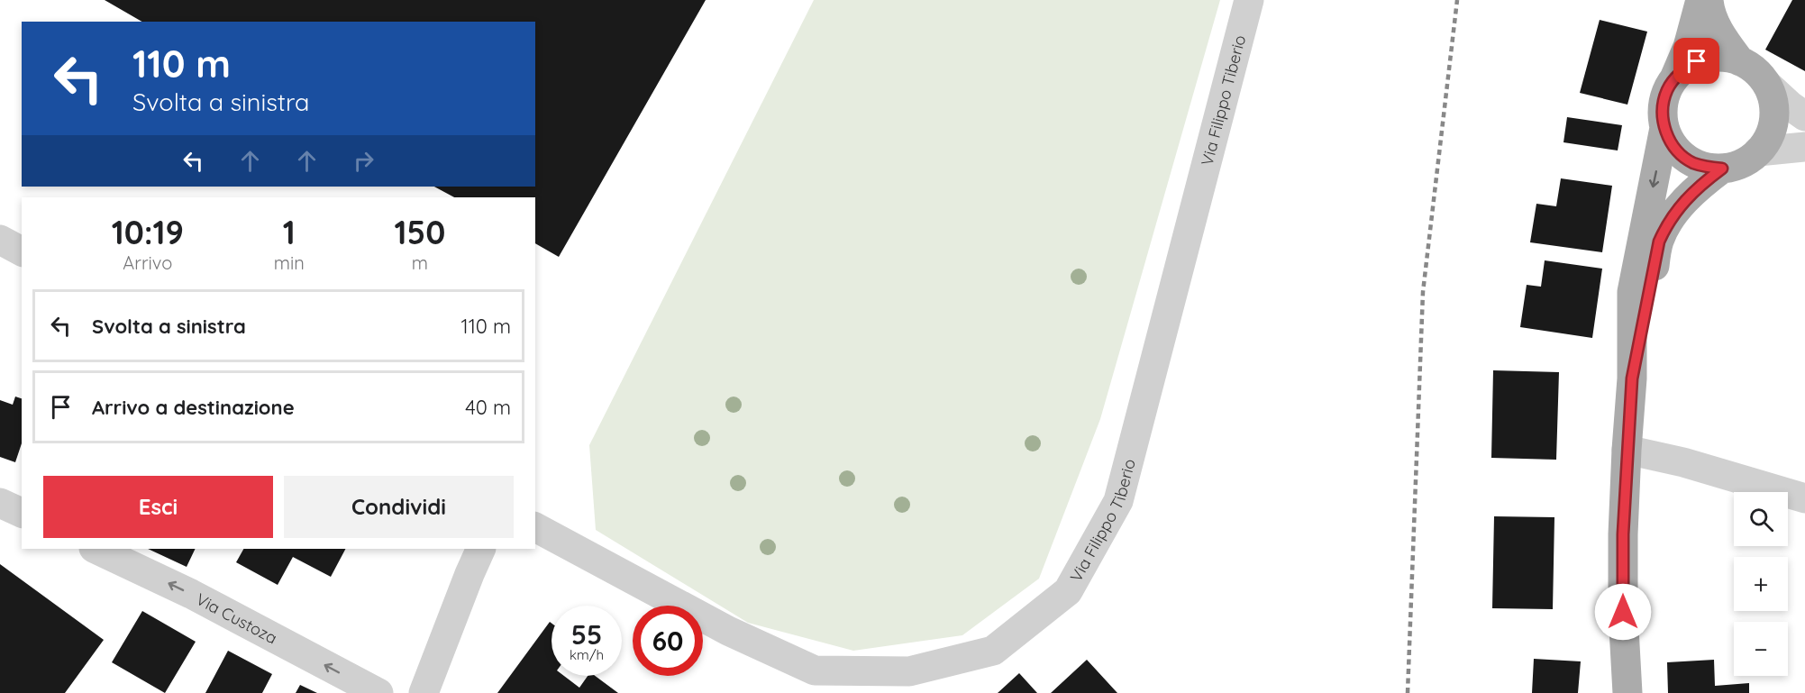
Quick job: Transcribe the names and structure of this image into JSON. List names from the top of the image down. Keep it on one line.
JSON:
{"streets":{"street":["Via Filippo Tiberio","Via Custoza"]},"one_way":["Via Custoza"],"page":{"turn":["110 m","Svolta a sinistra"],"eta":["10:19","Arrivo","1","min","150","m"],"list":[{"name":"Svolta a sinistra","value":"110 m"},{"name":"Arrivo a destinazione","value":"40 m"}],"buttons":["Esci","Condividi"],"map_buttons":["+","−"],"speed":"55 km/h","limit":"60"}}
